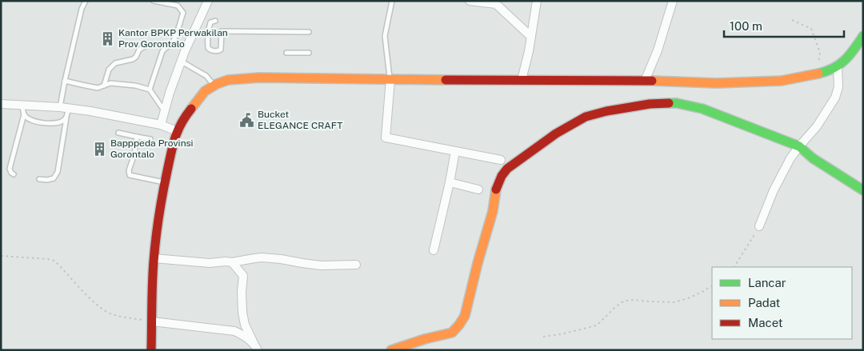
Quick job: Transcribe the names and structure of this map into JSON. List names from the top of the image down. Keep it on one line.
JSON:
{"places":{"building":["Kantor BPKP Perwakilan Prov Gorontalo","Bapppeda Provinsi Gorontalo"],"public building":["Bucket ELEGANCE CRAFT"]},"legend":["Lancar","Padat","Macet"],"scale_bar":"100 m"}
